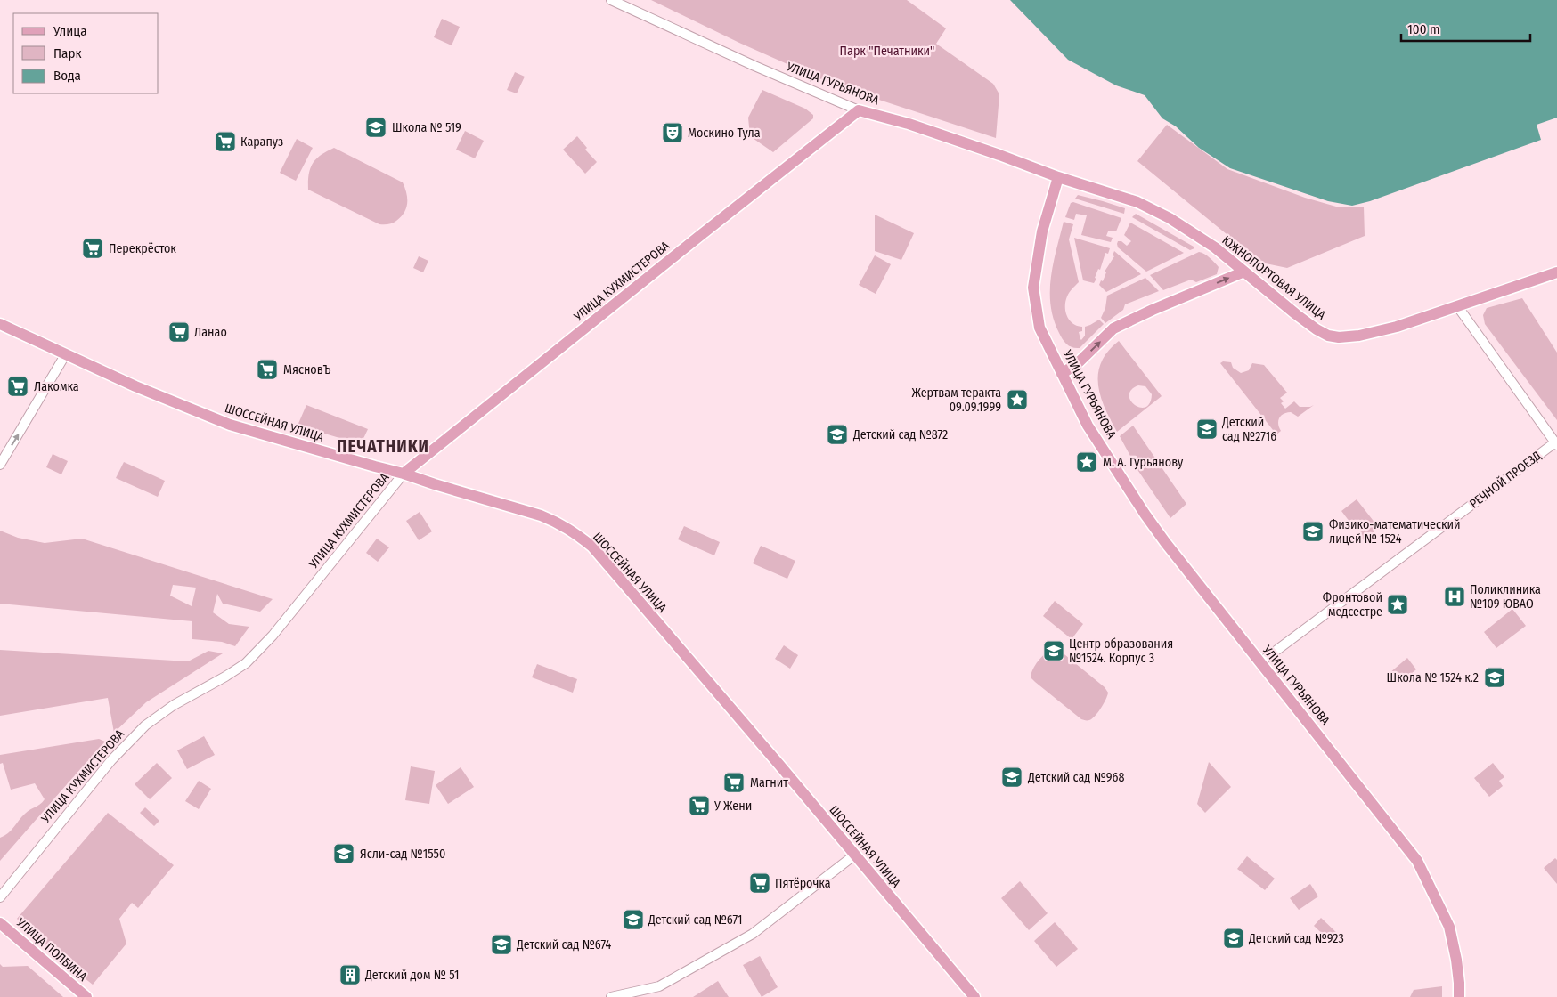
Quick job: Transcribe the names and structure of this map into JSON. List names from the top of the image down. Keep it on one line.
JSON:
{"streets":{"main road":["УЛИЦА ГУРЬЯНОВА","ЮЖНОПОРТОВАЯ УЛИЦА","УЛИЦА КУХМИСТЕРОВА","ШОССЕЙНАЯ УЛИЦА","УЛИЦА ПОЛБИНА"],"street":["РЕЧНОЙ ПРОЕЗД"]},"crossings":[["УЛИЦА ГУРЬЯНОВА","ЮЖНОПОРТОВАЯ УЛИЦА"],["УЛИЦА ГУРЬЯНОВА","УЛИЦА КУХМИСТЕРОВА"],["УЛИЦА ГУРЬЯНОВА","РЕЧНОЙ ПРОЕЗД"],["УЛИЦА КУХМИСТЕРОВА","ШОССЕЙНАЯ УЛИЦА"]],"districts":["ПЕЧАТНИКИ"],"parks":["Парк \"Печатники\""],"places":{"school or university":["Школа № 519","Детский сад №2716","Детский сад №872","Физико-математический лицей № 1524","Центр образования №1524. Корпус 3","Школа № 1524 к.2","Детский сад №968","Ясли-сад №1550","Детский сад №671","Детский сад №923","Детский сад №674"],"theatre":["Москино Тула"],"supermarket":["Карапуз","Перекрёсток","Ланао","МясновЪ","Лакомка","Магнит","У Жени","Пятёрочка"],"place":["Жертвам теракта 09.09.1999","М. А. Гурьянову","Фронтовой медсестре"],"hospital":["Поликлиника №109 ЮВАО"],"building":["Детский дом № 51"]},"legend":["Улица","Парк","Вода"],"scale_bar":"100 m"}
